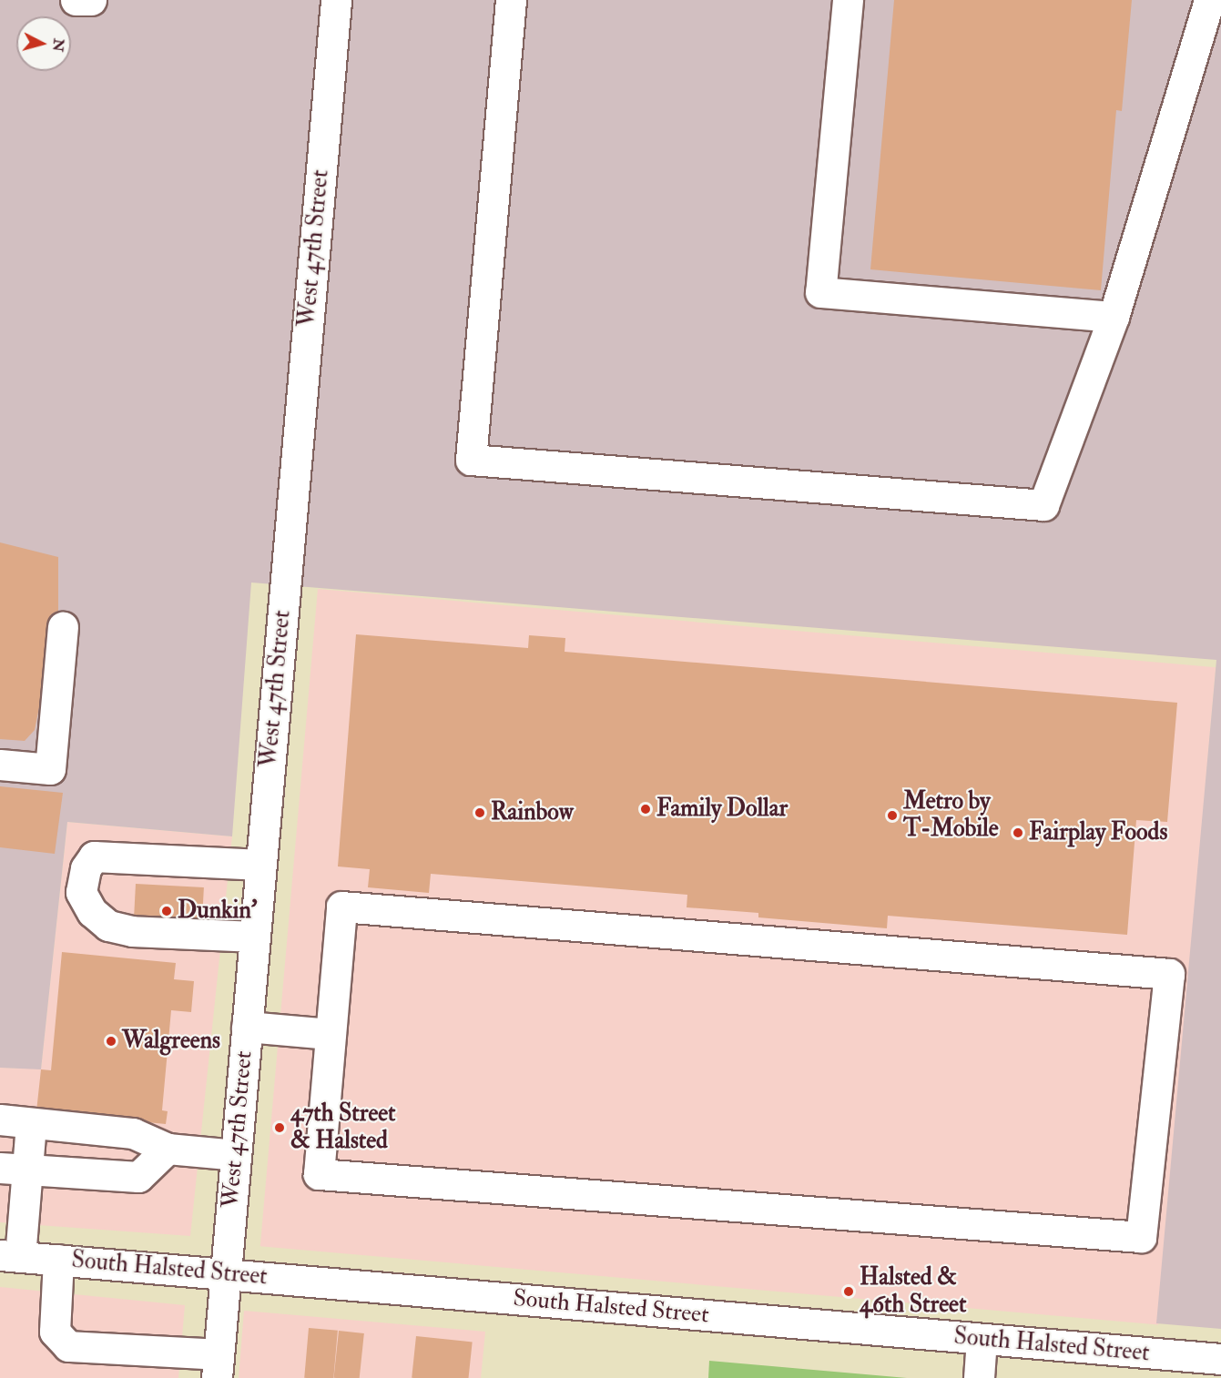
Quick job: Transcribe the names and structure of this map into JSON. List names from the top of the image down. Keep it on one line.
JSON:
{"streets":{"main road":["West 47th Street","South Halsted Street"]},"crossings":[["West 47th Street","South Halsted Street"]],"places":["Family Dollar","Rainbow","Metro by T-Mobile","Fairplay Foods","Dunkin'","Walgreens","47th Street & Halsted","Halsted & 46th Street"],"north":"right"}
